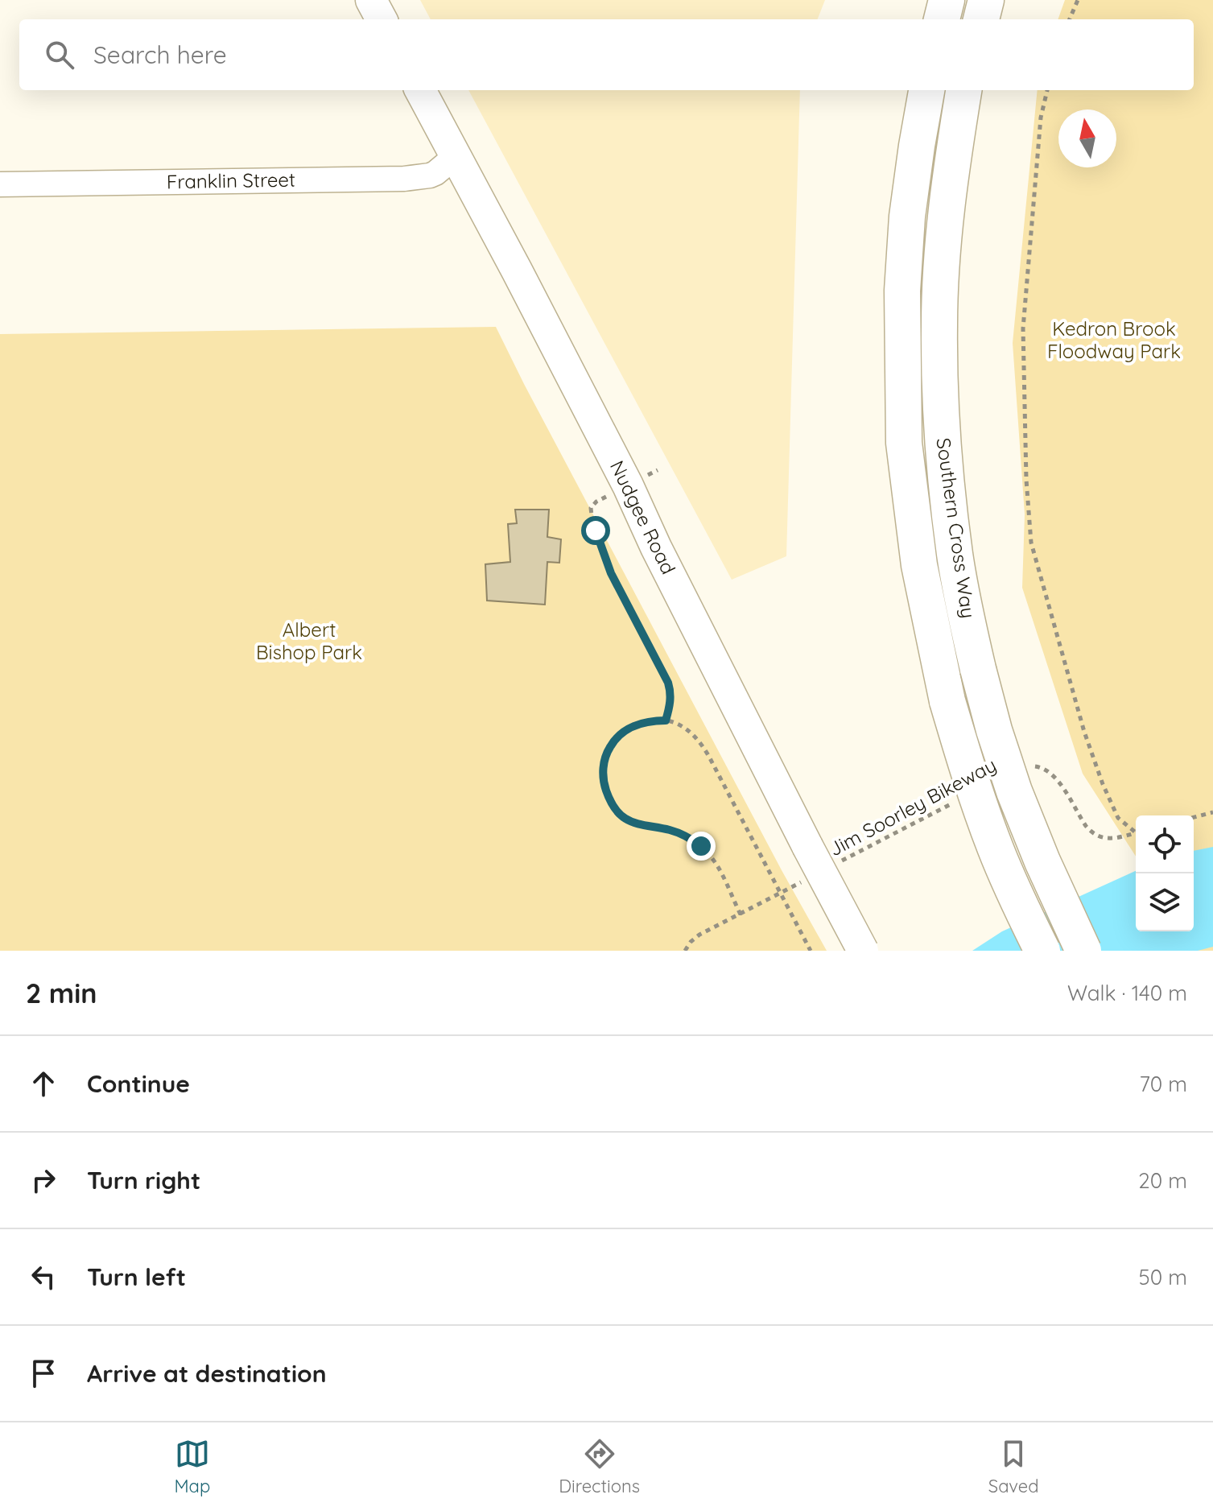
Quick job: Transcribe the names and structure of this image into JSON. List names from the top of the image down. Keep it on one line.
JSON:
{"streets":{"highway":["Southern Cross Way"],"main road":["Nudgee Road"],"street":["Franklin Street"],"path":["Jim Soorley Bikeway"]},"crossings":[["Franklin Street","Nudgee Road"]],"parks":["Kedron Brook Floodway Park","Albert Bishop Park"],"north":"top","page":{"search":"Search here","heading":["2 min","Walk · 140 m"],"list":[["Continue","70 m"],["Turn right","20 m"],["Turn left","50 m"],"Arrive at destination"],"nav":["Map","Directions","Saved"]}}
